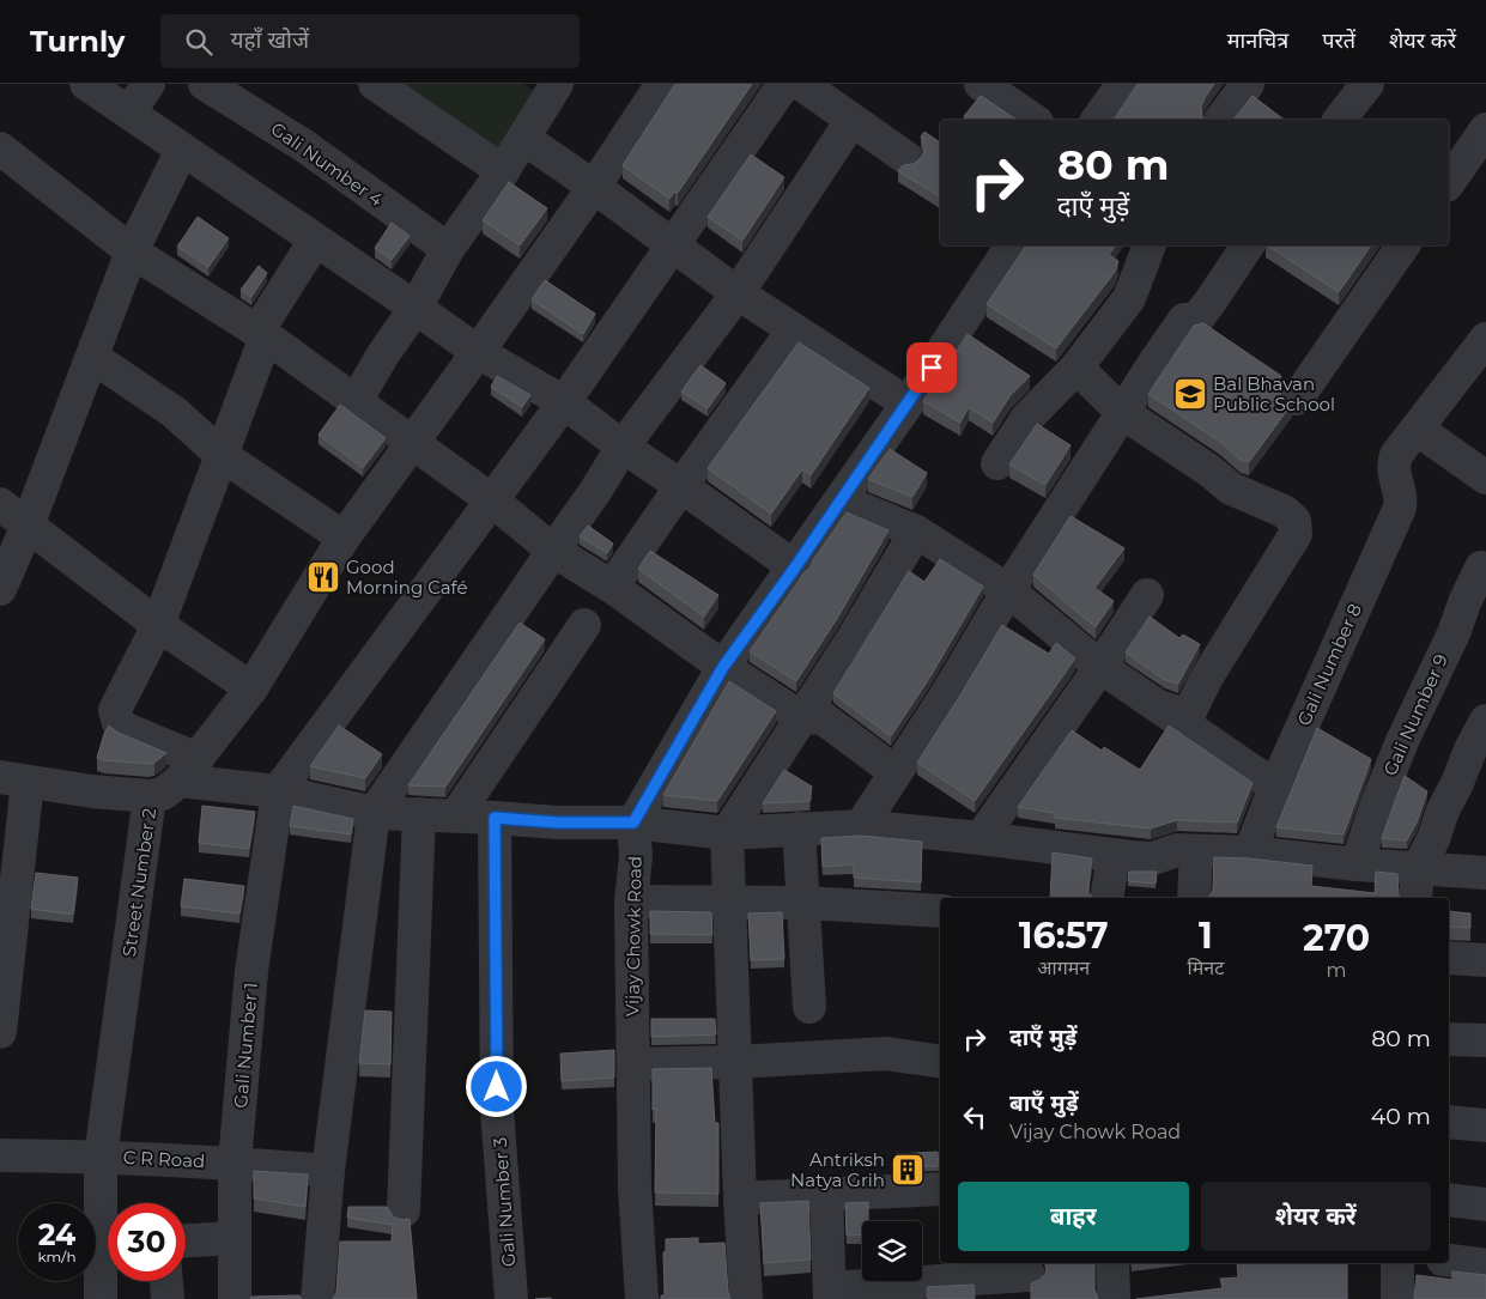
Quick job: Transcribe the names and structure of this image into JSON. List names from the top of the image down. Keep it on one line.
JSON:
{"streets":{"street":["Gali Number 4","Gali Number 8","Gali Number 9","Street Number 2","Vijay Chowk Road","Gali Number 1","C R Road","Gali Number 3"]},"crossings":[["Street Number 2","C R Road"],["Gali Number 1","C R Road"]],"places":{"school or university":["Bal Bhavan Public School"],"restaurant":["Good Morning Café"],"building":["Antriksh Natya Grih"]},"page":{"header":"Turnly","search":"यहाँ खोजें","nav":["मानचित्र","परतें","शेयर करें"],"turn":["80 m","दाएँ मुड़ें"],"eta":["16:57","आगमन","1","मिनट","270","m"],"list":[{"name":"दाएँ मुड़ें","value":"80 m"},{"name":"बाएँ मुड़ें","note":"Vijay Chowk Road","value":"40 m"}],"buttons":["बाहर","शेयर करें"],"speed":"24 km/h","limit":"30"}}
